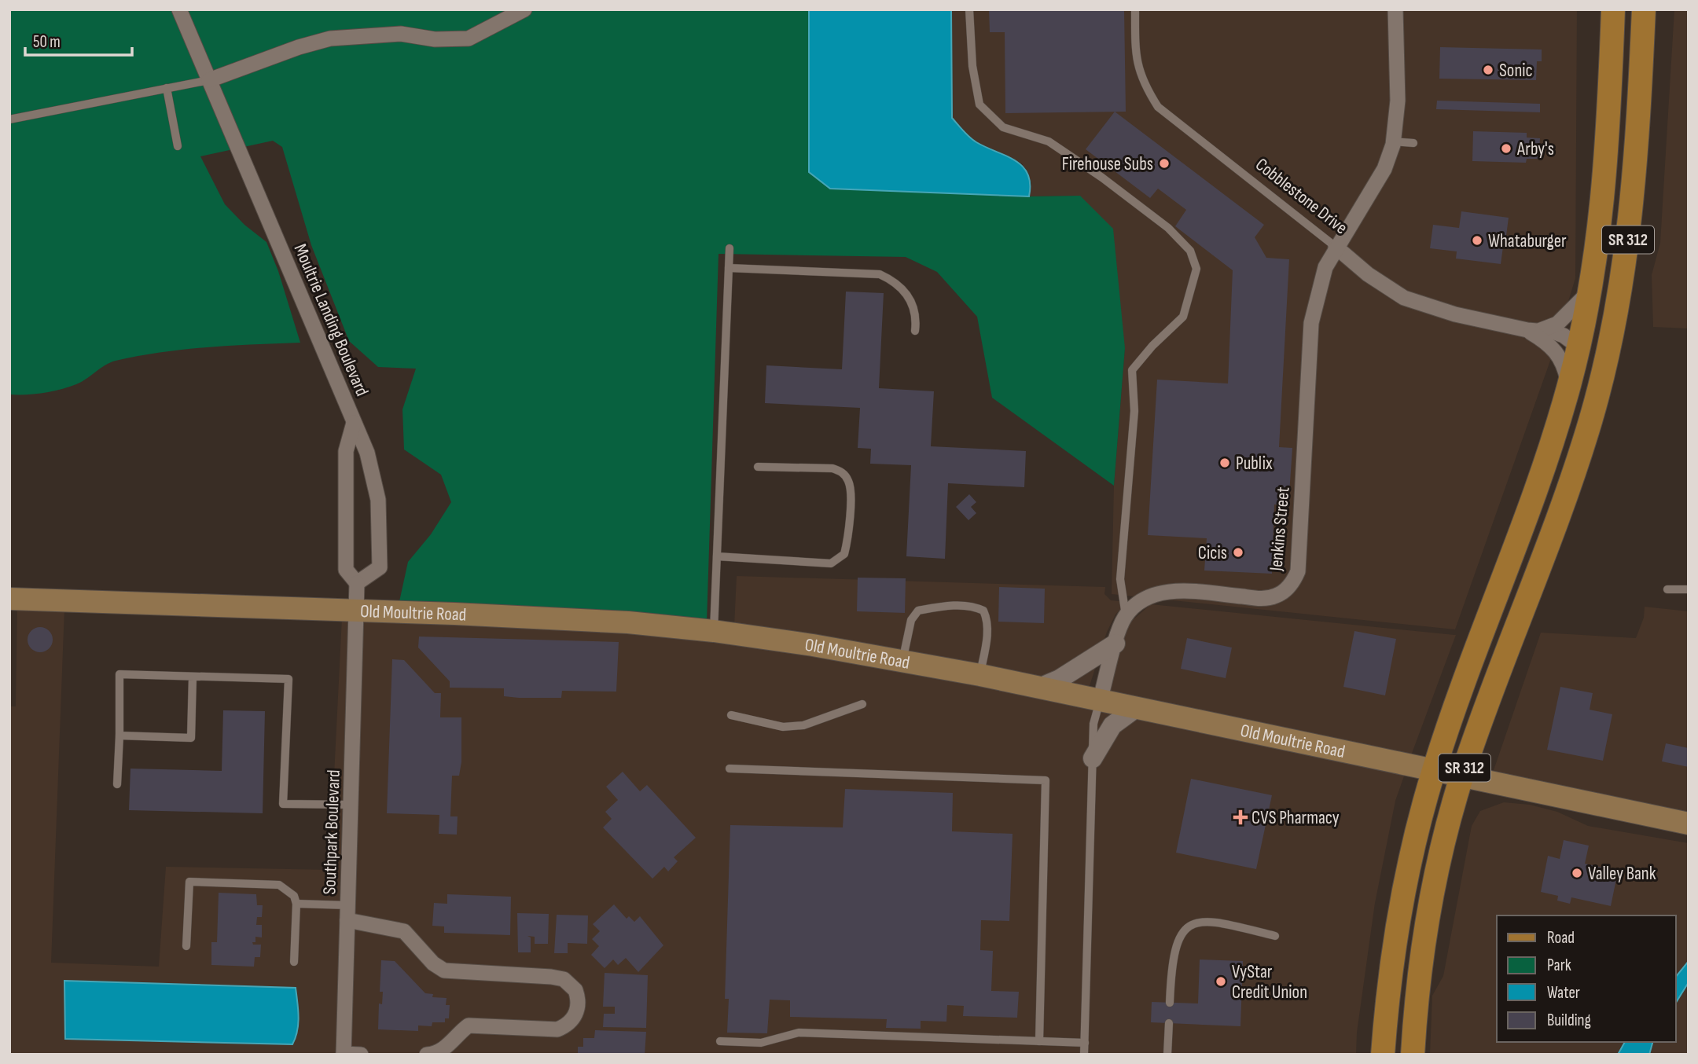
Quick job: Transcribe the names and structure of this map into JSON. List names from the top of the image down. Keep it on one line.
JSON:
{"streets":{"main road":["SR 312","Old Moultrie Road"],"street":["Cobblestone Drive","Moultrie Landing Boulevard","Jenkins Street","Southpark Boulevard"]},"crossings":[["Cobblestone Drive","SR 312"],["Cobblestone Drive","Jenkins Street"],["SR 312","Old Moultrie Road"],["Moultrie Landing Boulevard","Southpark Boulevard"],["Old Moultrie Road","Southpark Boulevard"]],"places":{"other":["Sonic","Arby's","Firehouse Subs","Whataburger","Publix","Cicis","Valley Bank","VyStar Credit Union"],"health":["CVS Pharmacy"]},"legend":["Road","Park","Water","Building"],"scale_bar":"50 m"}
